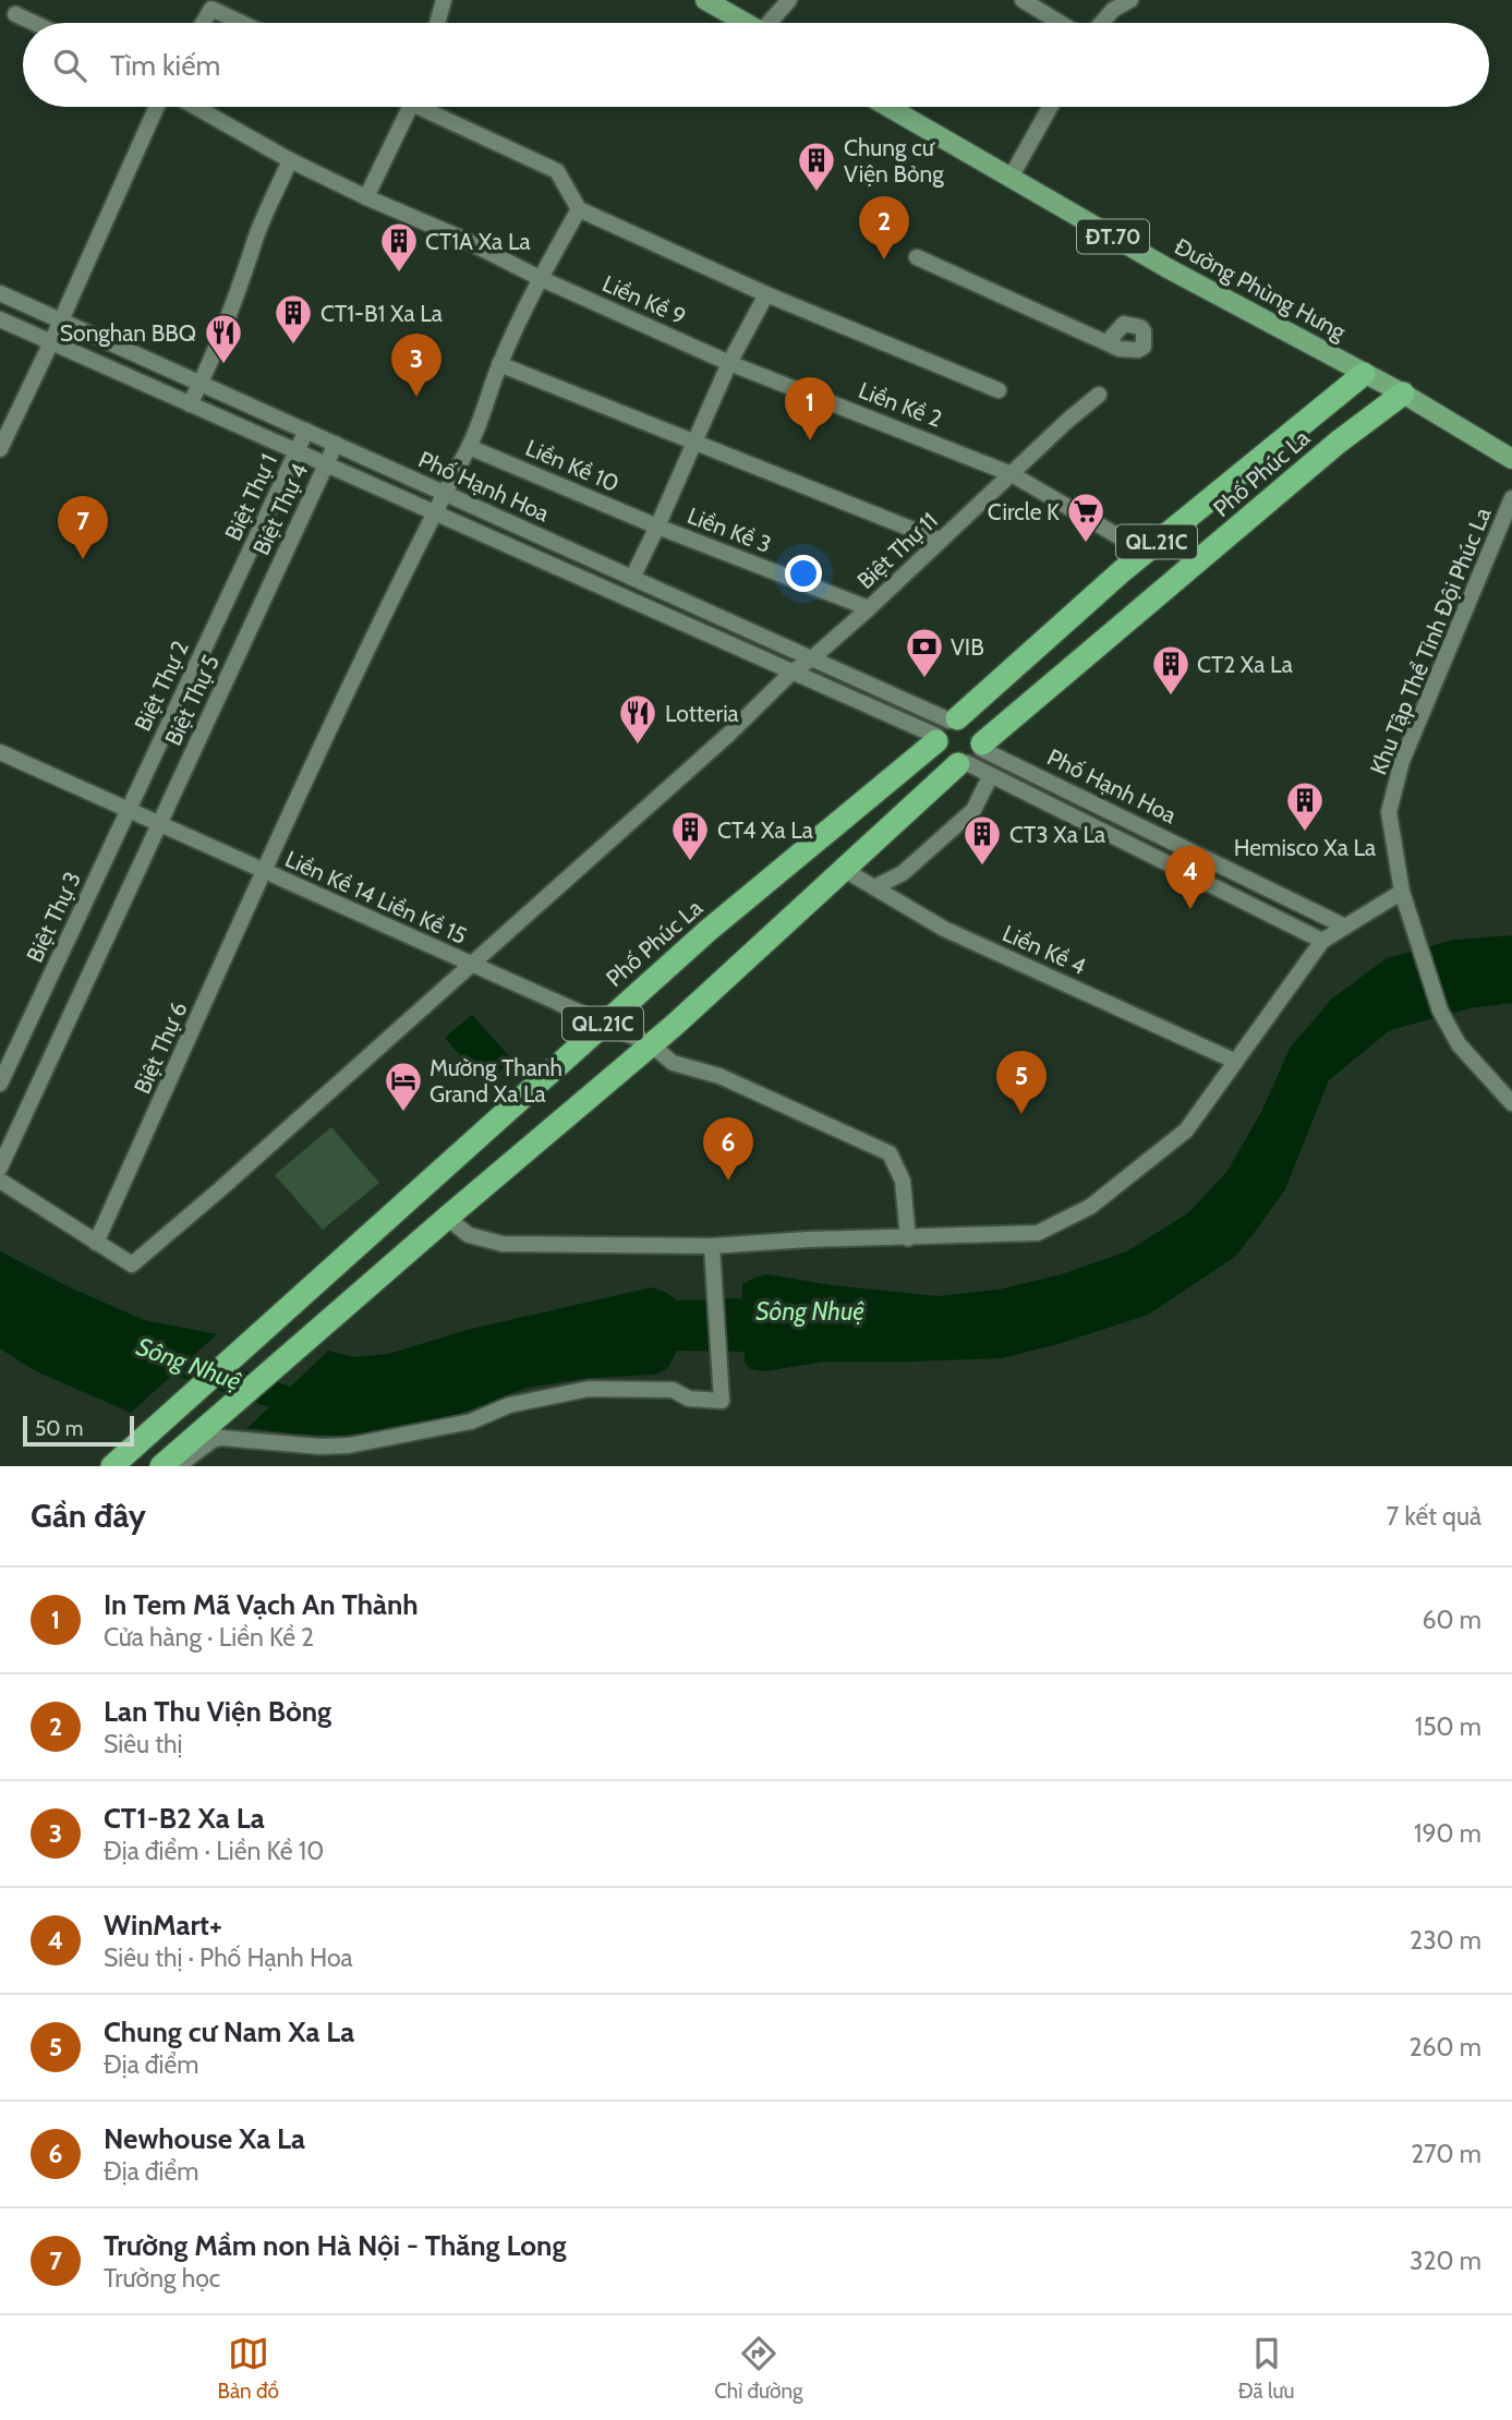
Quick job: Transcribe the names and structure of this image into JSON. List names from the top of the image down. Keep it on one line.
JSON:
{"streets":{"highway":["Phố Phúc La","QL.21C"],"main road":["ĐT.70","Đường Phùng Hưng"],"street":["Liền Kề 9","Liền Kề 2","Liền Kề 10","Phố Hạnh Hoa","Biệt Thự 1","Biệt Thự 4","Liền Kề 3","Biệt Thự 11","Khu Tập Thể Tỉnh Đội Phúc La","Biệt Thự 2","Biệt Thự 5","Liền Kề 14 Liền Kề 15","Biệt Thự 3","Liền Kề 4","Biệt Thự 6"]},"crossings":[["Đường Phùng Hưng","Phố Phúc La"],["Liền Kề 9","Liền Kề 2"],["Liền Kề 2","Phố Phúc La"],["Liền Kề 2","Biệt Thự 11"],["Liền Kề 10","Liền Kề 3"],["Phố Phúc La","Phố Hạnh Hoa"],["Phố Phúc La","Liền Kề 14 Liền Kề 15"],["Phố Phúc La","Liền Kề 4"],["Phố Hạnh Hoa","Biệt Thự 1"],["Phố Hạnh Hoa","Biệt Thự 4"],["Phố Hạnh Hoa","Biệt Thự 11"],["Biệt Thự 1","Biệt Thự 2"],["Biệt Thự 4","Biệt Thự 5"],["Liền Kề 3","Biệt Thự 11"],["Biệt Thự 11","Liền Kề 14 Liền Kề 15"],["Biệt Thự 11","Biệt Thự 6"],["Biệt Thự 2","Liền Kề 14 Liền Kề 15"],["Biệt Thự 2","Biệt Thự 3"],["Biệt Thự 5","Liền Kề 14 Liền Kề 15"],["Liền Kề 14 Liền Kề 15","Biệt Thự 3"],["Liền Kề 14 Liền Kề 15","Biệt Thự 6"]],"water":["Sông Nhuệ"],"places":{"building":["Chung cư Viện Bỏng","CT1A Xa La","CT1-B1 Xa La","CT2 Xa La","Hemisco Xa La","CT4 Xa La","CT3 Xa La"],"restaurant":["Songhan BBQ","Lotteria"],"supermarket":["Circle K"],"bank":["VIB"],"hotel":["Mường Thanh Grand Xa La"]},"scale_bar":"50 m","page":{"search":"Tìm kiếm","pins":["2","3","1","7","4","5","6"],"scale":"50 m","heading":["Gần đây","7 kết quả"],"list":[{"mark":"1","name":"In Tem Mã Vạch An Thành","note":"Cửa hàng · Liền Kề 2","value":"60 m"},{"mark":"2","name":"Lan Thu Viện Bỏng","note":"Siêu thị","value":"150 m"},{"mark":"3","name":"CT1-B2 Xa La","note":"Địa điểm · Liền Kề 10","value":"190 m"},{"mark":"4","name":"WinMart+","note":"Siêu thị · Phố Hạnh Hoa","value":"230 m"},{"mark":"5","name":"Chung cư Nam Xa La","note":"Địa điểm","value":"260 m"},{"mark":"6","name":"Newhouse Xa La","note":"Địa điểm","value":"270 m"},{"mark":"7","name":"Trường Mầm non Hà Nội - Thăng Long","note":"Trường học","value":"320 m"}],"nav":["Bản đồ","Chỉ đường","Đã lưu"]}}
